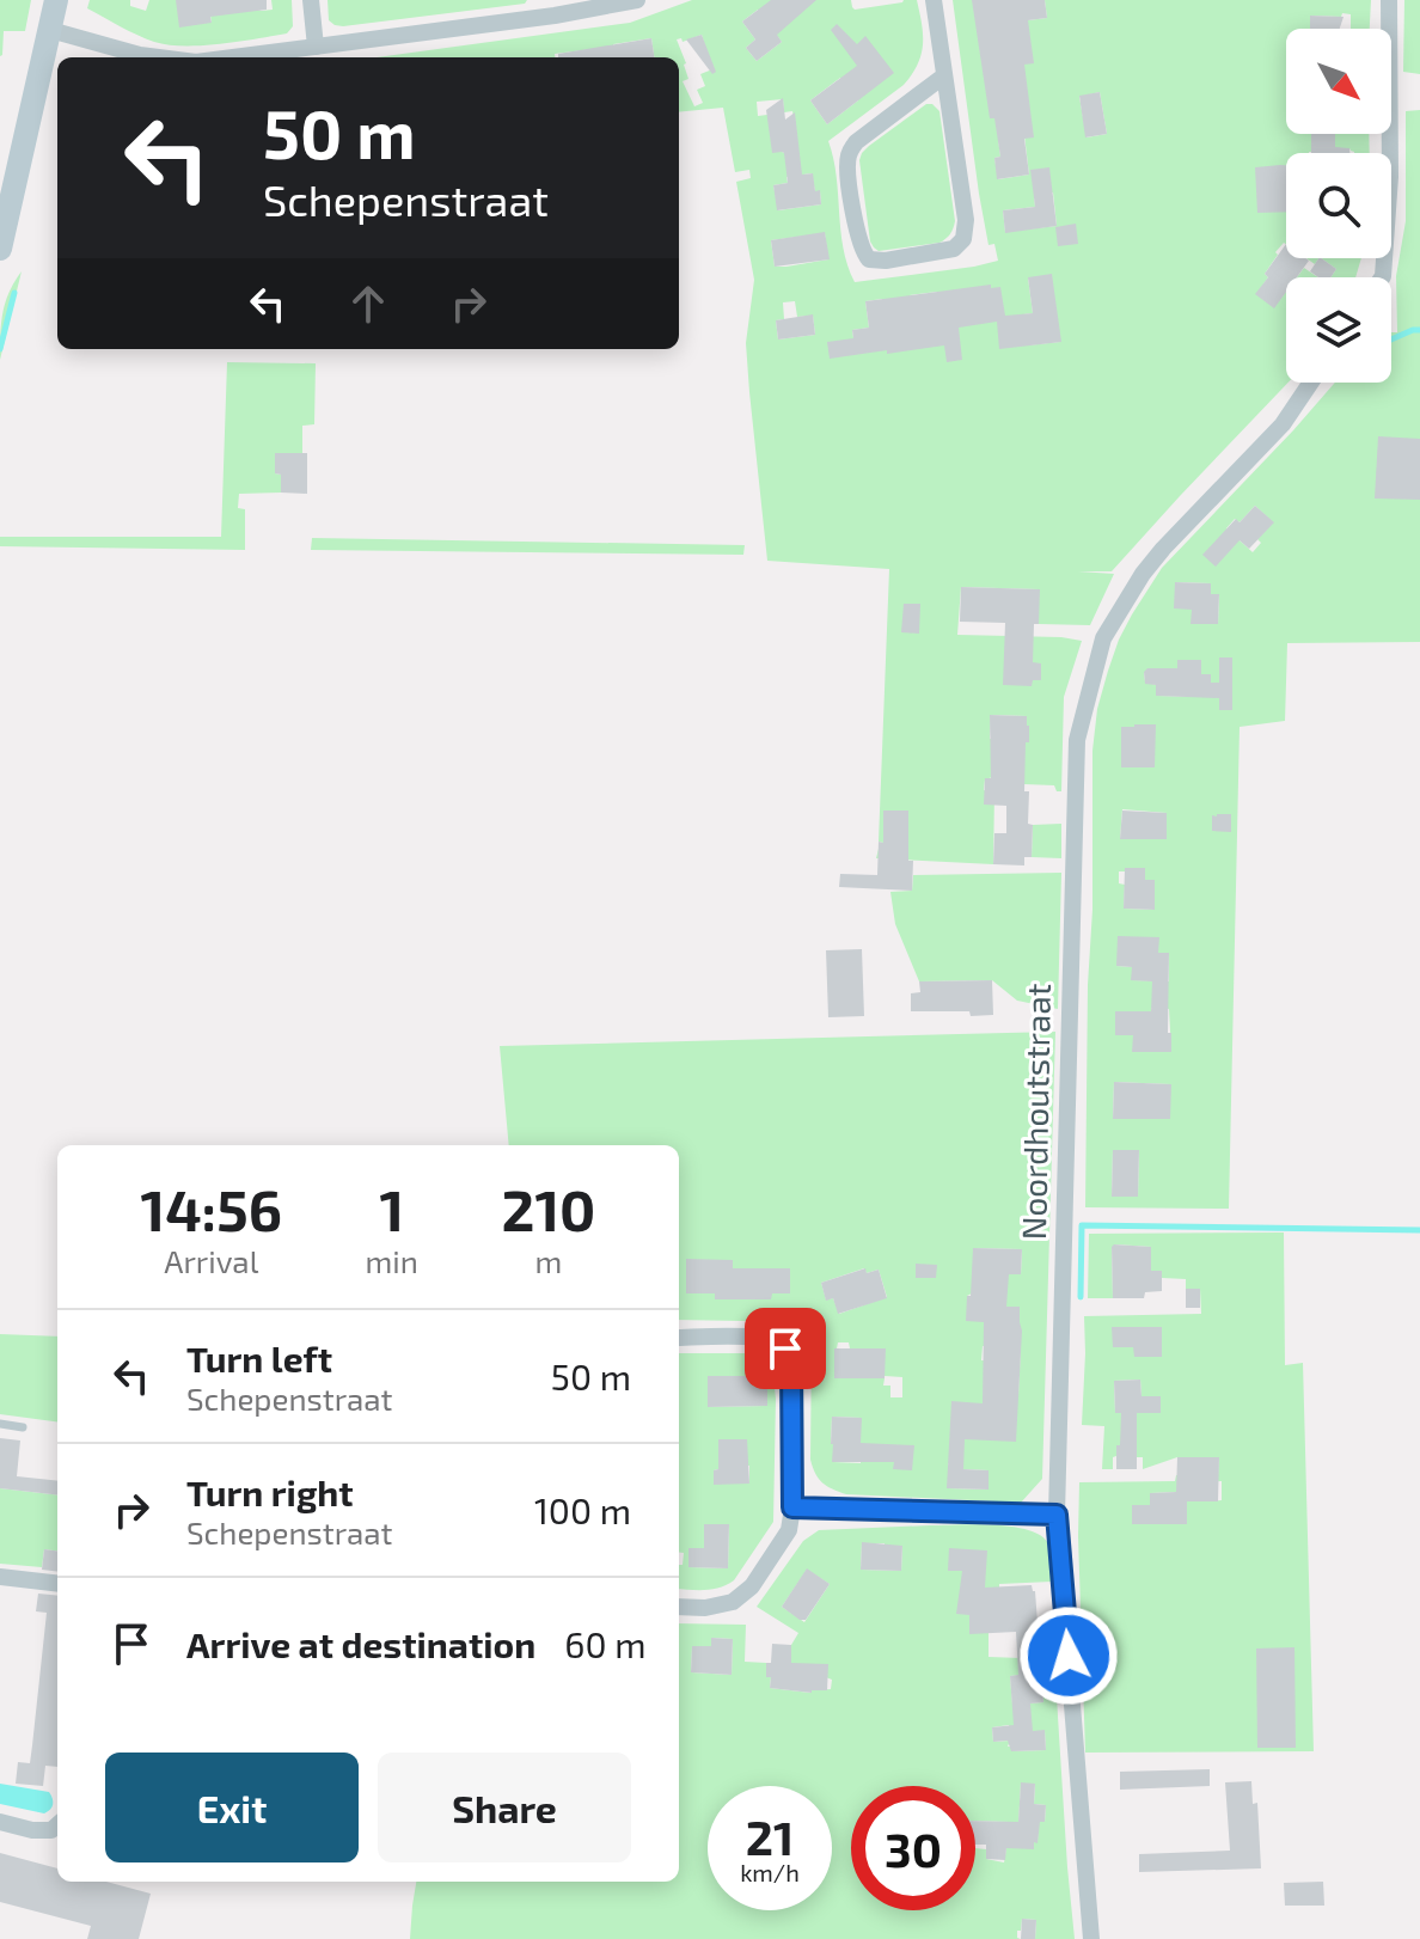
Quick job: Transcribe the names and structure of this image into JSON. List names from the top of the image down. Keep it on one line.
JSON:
{"streets":{"street":["Noordhoutstraat"]},"north":"bottom right","page":{"turn":["50 m","Schepenstraat"],"eta":["14:56","Arrival","1","min","210","m"],"list":[{"name":"Turn left","note":"Schepenstraat","value":"50 m"},{"name":"Turn right","note":"Schepenstraat","value":"100 m"},{"name":"Arrive at destination","value":"60 m"}],"buttons":["Exit","Share"],"speed":"21 km/h","limit":"30"}}
